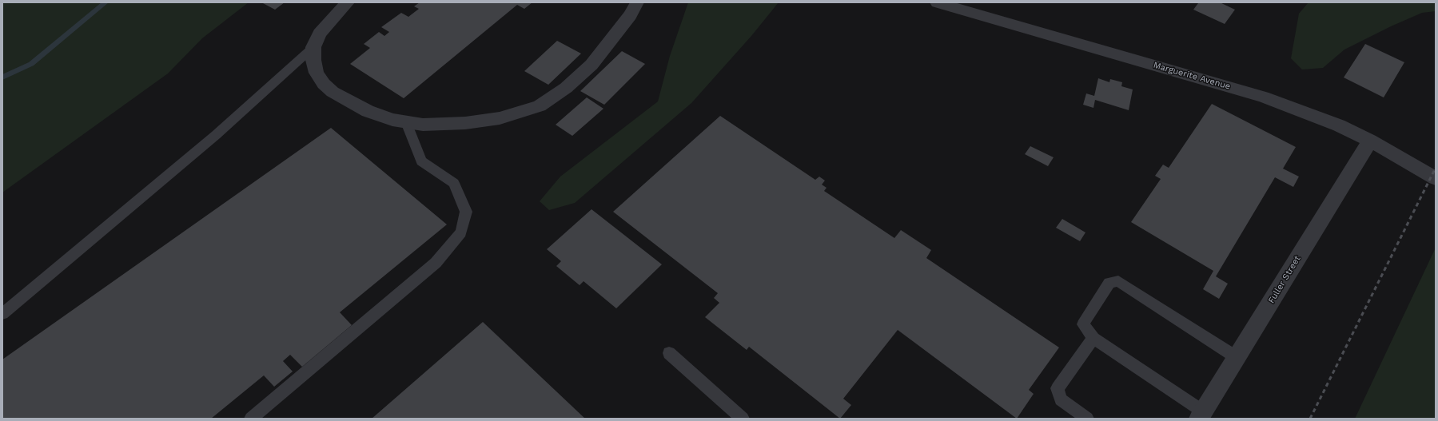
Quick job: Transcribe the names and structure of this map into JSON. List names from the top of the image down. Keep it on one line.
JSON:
{"streets":{"street":["Marguerite Avenue","Fuller Street"]},"crossings":[["Marguerite Avenue","Fuller Street"]]}
